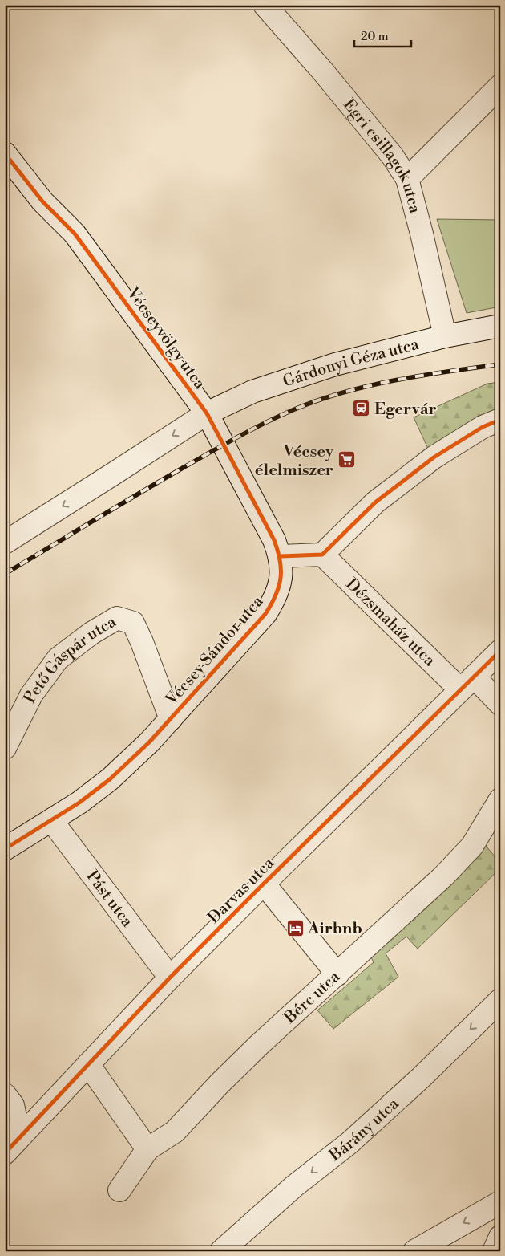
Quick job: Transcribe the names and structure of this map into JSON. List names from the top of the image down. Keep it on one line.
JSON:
{"streets":{"street":["Egri csillagok utca","Vécseyvölgy utca","Gárdonyi Géza utca","Dézsmaház utca","Vécsey Sándor utca","Pető Gáspár utca","Darvas utca","Pást utca","Bérc utca","Bárány utca"]},"crossings":[["Egri csillagok utca","Gárdonyi Géza utca"],["Vécseyvölgy utca","Gárdonyi Géza utca"],["Vécseyvölgy utca","Vécsey Sándor utca"],["Dézsmaház utca","Darvas utca"],["Vécsey Sándor utca","Pető Gáspár utca"],["Vécsey Sándor utca","Pást utca"],["Darvas utca","Pást utca"]],"one_way":["Bárány utca"],"places":{"station":["Egervár"],"supermarket":["Vécsey élelmiszer"],"hotel":["Airbnb"]},"scale_bar":"20 m"}
